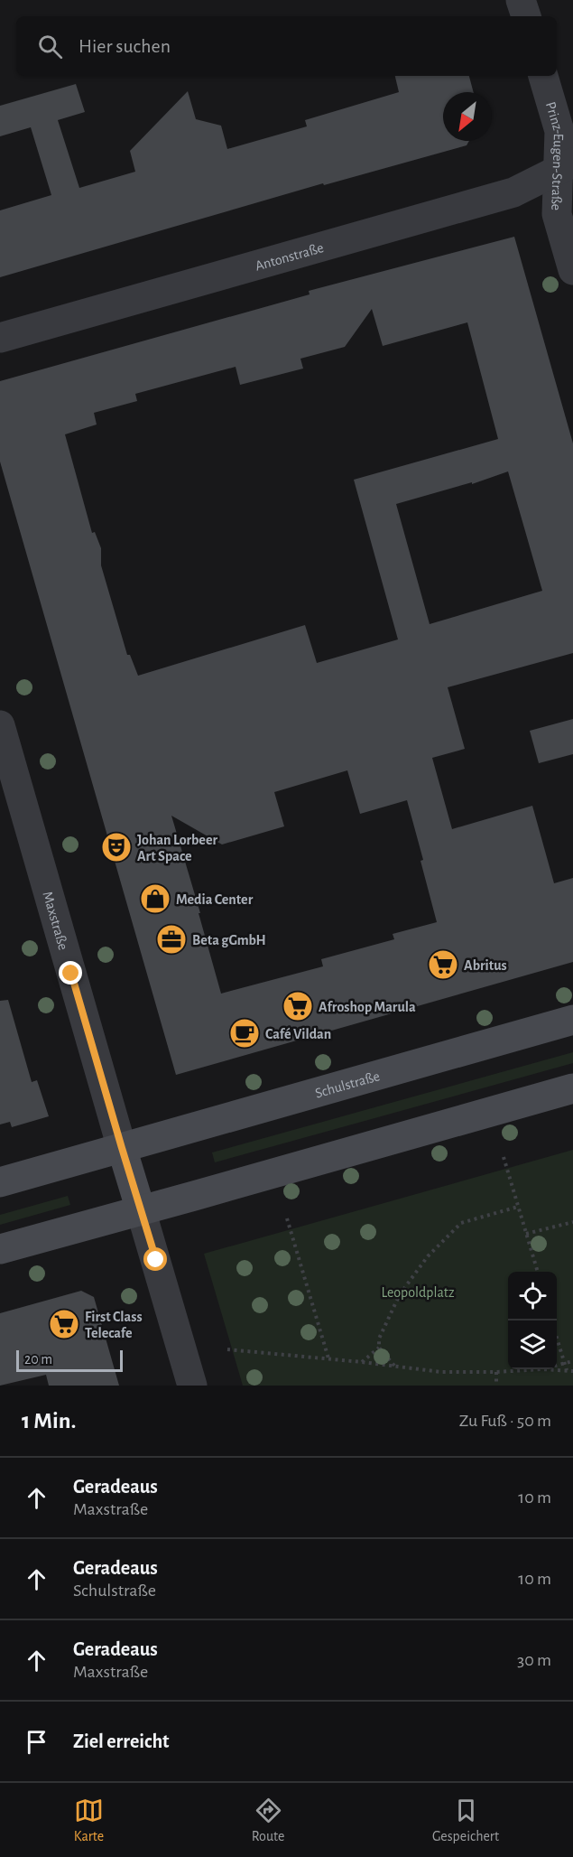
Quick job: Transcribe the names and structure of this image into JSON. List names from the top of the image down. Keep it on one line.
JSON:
{"streets":{"main road":["Schulstraße"],"street":["Prinz-Eugen-Straße","Antonstraße","Maxstraße"]},"crossings":[["Prinz-Eugen-Straße","Antonstraße"],["Maxstraße","Schulstraße"]],"parks":["Leopoldplatz"],"places":{"theatre":["Johan Lorbeer Art Space"],"shop":["Media Center"],"office":["Beta gGmbH"],"supermarket":["Abritus","Afroshop Marula","First Class Telecafe"],"cafe":["Café Vildan"]},"scale_bar":"20 m","north":"bottom left","page":{"search":"Hier suchen","scale":"20 m","heading":["1 Min.","Zu Fuß · 50 m"],"list":[["Geradeaus","Maxstraße","10 m"],["Geradeaus","Schulstraße","10 m"],["Geradeaus","Maxstraße","30 m"],"Ziel erreicht"],"nav":["Karte","Route","Gespeichert"]}}
